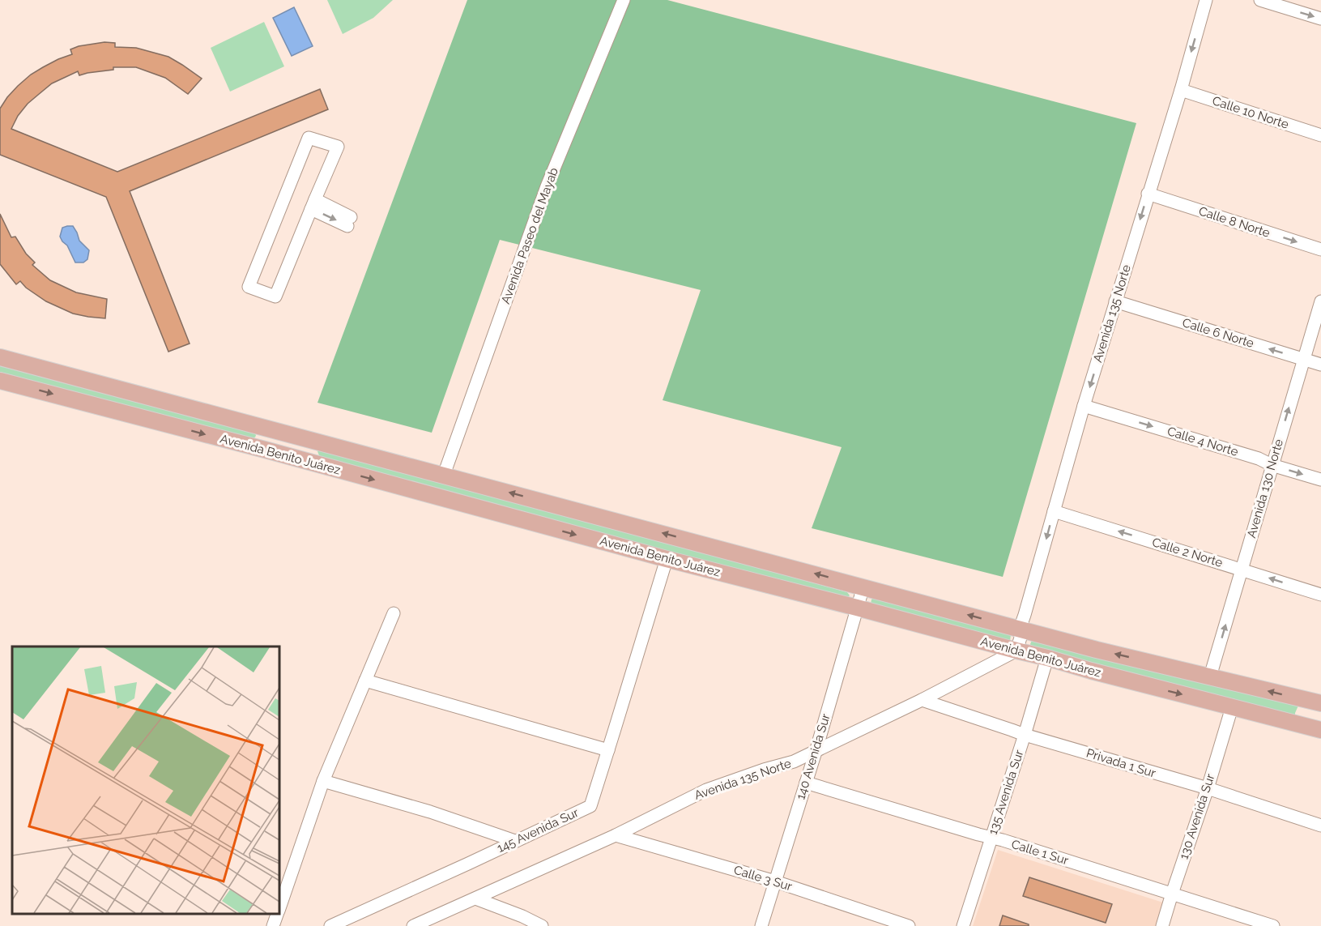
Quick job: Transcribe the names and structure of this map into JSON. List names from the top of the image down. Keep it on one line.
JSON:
{"streets":{"main road":["Avenida Benito Juárez"],"street":["Calle 10 Norte","Calle 8 Norte","Avenida Paseo del Mayab","Avenida 135 Norte","Calle 6 Norte","Calle 4 Norte","Avenida 130 Norte","Calle 2 Norte","140 Avenida Sur","Privada 1 Sur","135 Avenida Sur","130 Avenida Sur","145 Avenida Sur","Calle 1 Sur","Calle 3 Sur"]},"crossings":[["Calle 10 Norte","Avenida 135 Norte"],["Calle 8 Norte","Avenida 135 Norte"],["Avenida Paseo del Mayab","Avenida Benito Juárez"],["Avenida 135 Norte","Calle 6 Norte"],["Avenida 135 Norte","Calle 4 Norte"],["Avenida 135 Norte","Avenida Benito Juárez"],["Avenida 135 Norte","Calle 2 Norte"],["Avenida 135 Norte","140 Avenida Sur"],["Avenida 135 Norte","Privada 1 Sur"],["Avenida 135 Norte","Calle 3 Sur"],["Calle 6 Norte","Avenida 130 Norte"],["Calle 4 Norte","Avenida 130 Norte"],["Avenida Benito Juárez","Avenida 130 Norte"],["Avenida Benito Juárez","140 Avenida Sur"],["Avenida Benito Juárez","135 Avenida Sur"],["Avenida Benito Juárez","130 Avenida Sur"],["Avenida Benito Juárez","145 Avenida Sur"],["Avenida 130 Norte","Calle 2 Norte"],["140 Avenida Sur","Calle 1 Sur"],["140 Avenida Sur","Calle 3 Sur"],["Privada 1 Sur","135 Avenida Sur"],["Privada 1 Sur","130 Avenida Sur"],["135 Avenida Sur","Calle 1 Sur"],["130 Avenida Sur","Calle 1 Sur"]],"one_way":["Calle 8 Norte","Calle 6 Norte","Calle 4 Norte","Avenida 130 Norte","Calle 2 Norte"]}
